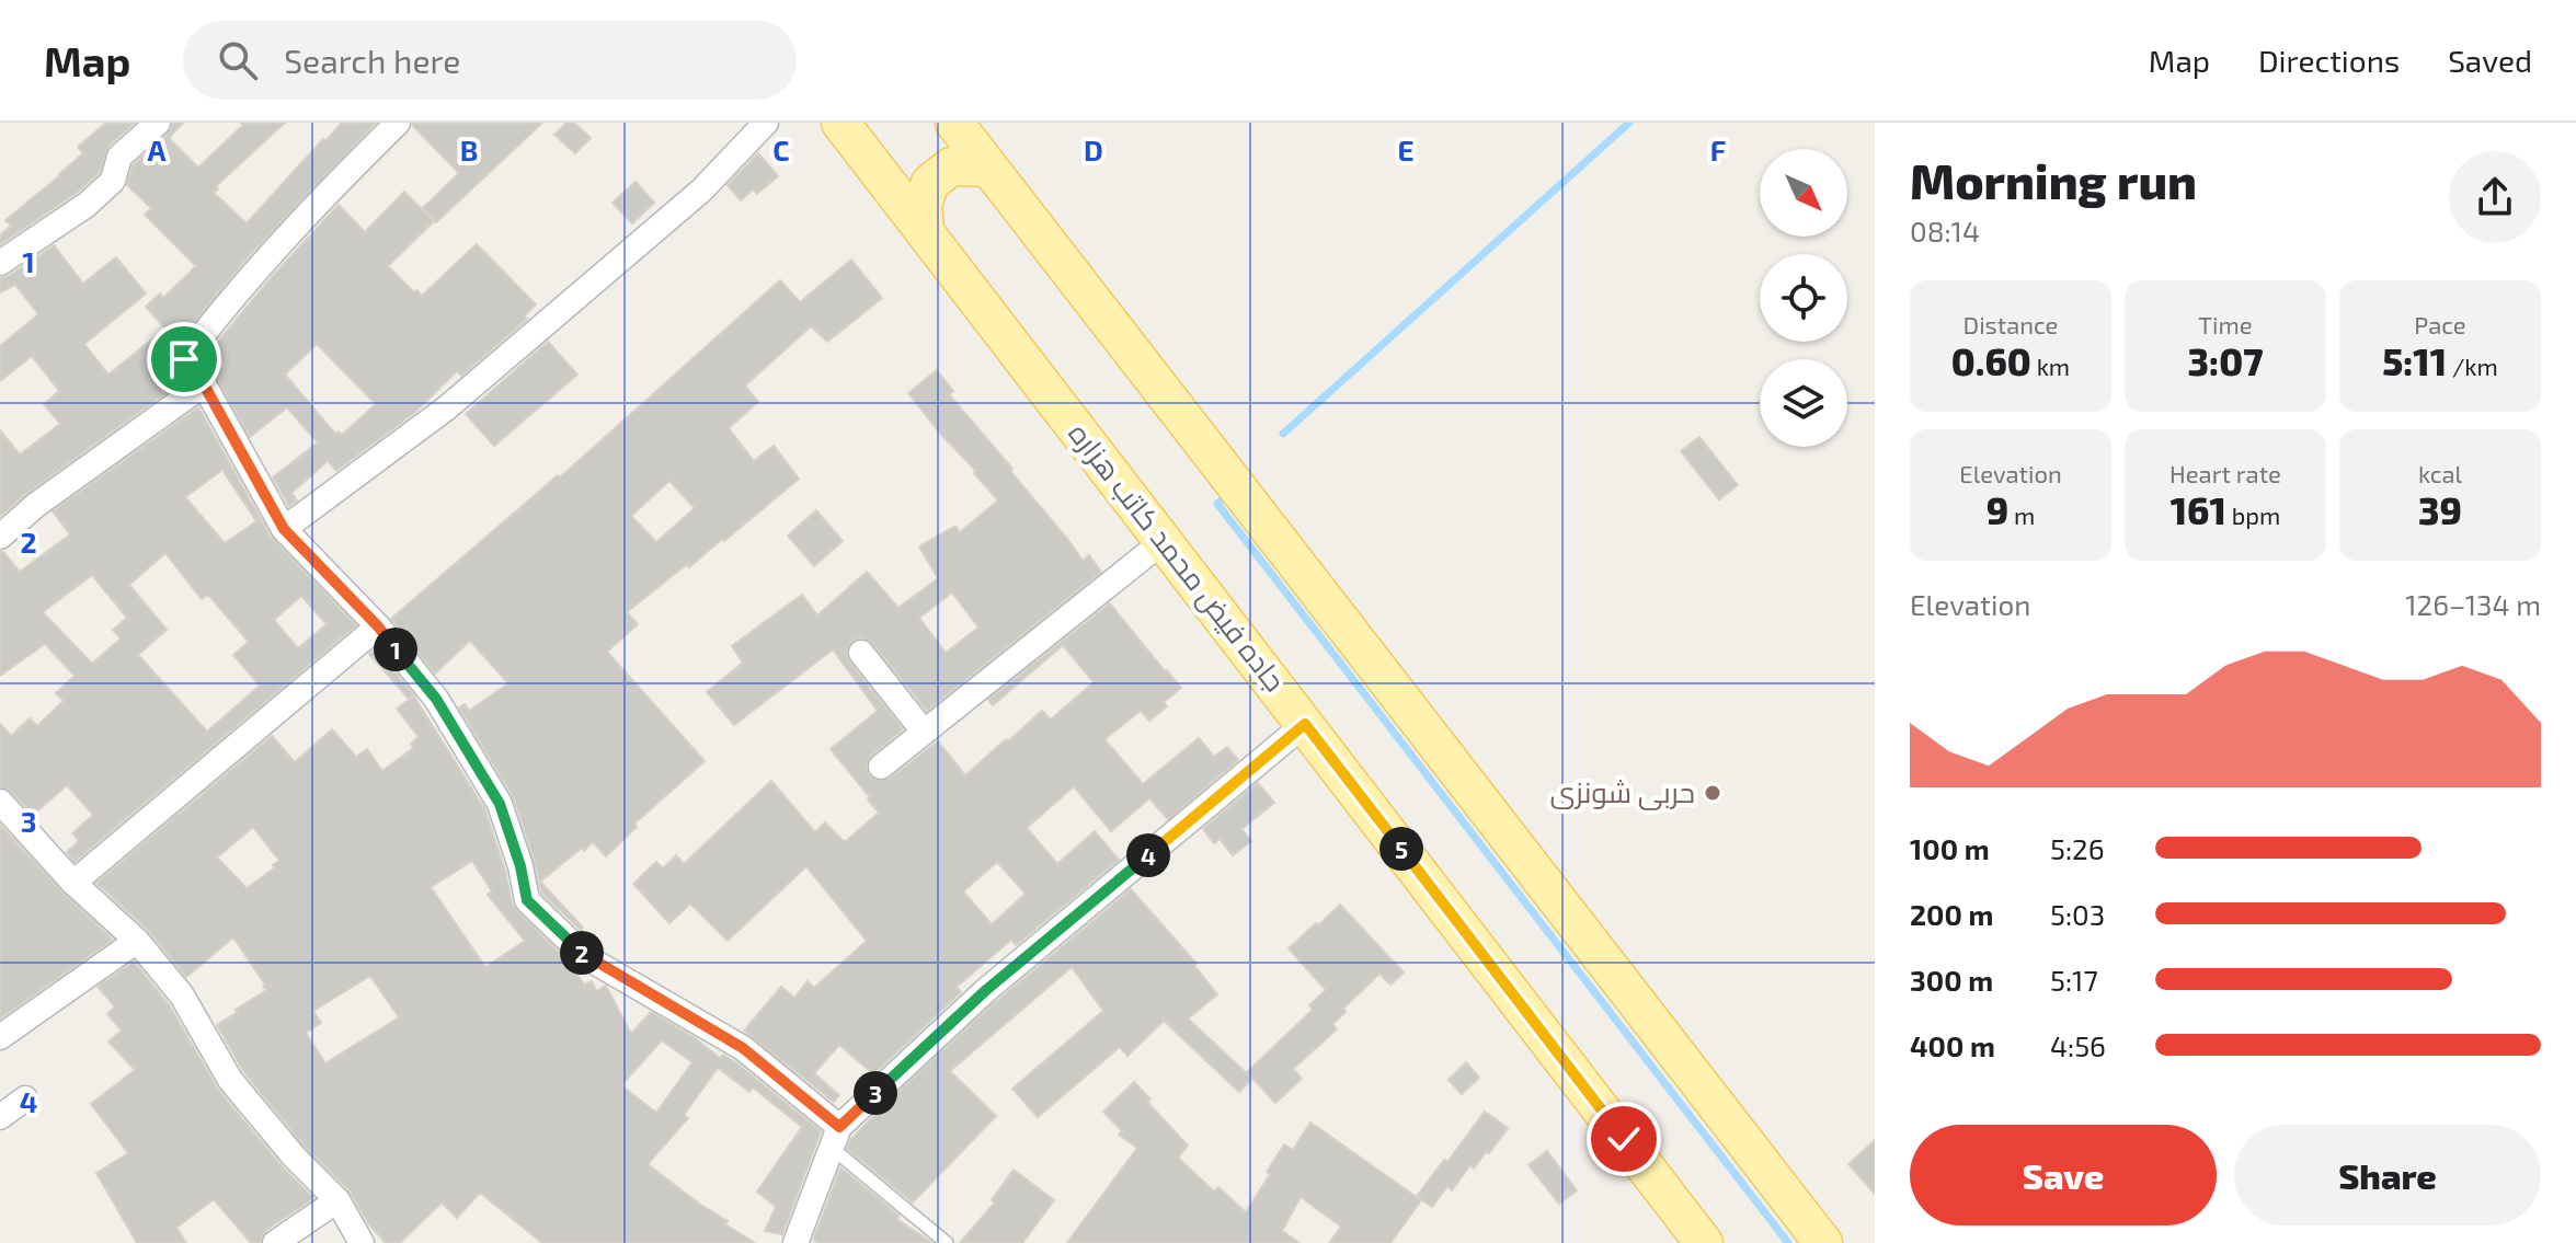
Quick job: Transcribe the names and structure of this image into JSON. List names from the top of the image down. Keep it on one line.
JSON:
{"streets":{"main road":["جاده فیض محمد کاتب هزاره"]},"places":["حربی شونزی"],"north":"bottom right","page":{"header":"Map","search":"Search here","nav":["Map","Directions","Saved"],"heading":["Morning run","08:14"],"stats":[["Distance","0.60 km"],["Time","3:07"],["Pace","5:11 /km"],["Elevation","9 m"],["Heart rate","161 bpm"],["kcal","39"]],"chart":["Elevation","126–134 m"],"pins":["1","5","4","2","3"],"list":[{"name":"100 m","note":"5:26"},{"name":"200 m","note":"5:03"},{"name":"300 m","note":"5:17"},{"name":"400 m","note":"4:56"}],"buttons":["Save","Share"]},"grid":{"columns":["A","B","C","D","E","F"],"rows":["1","2","3","4"]}}
